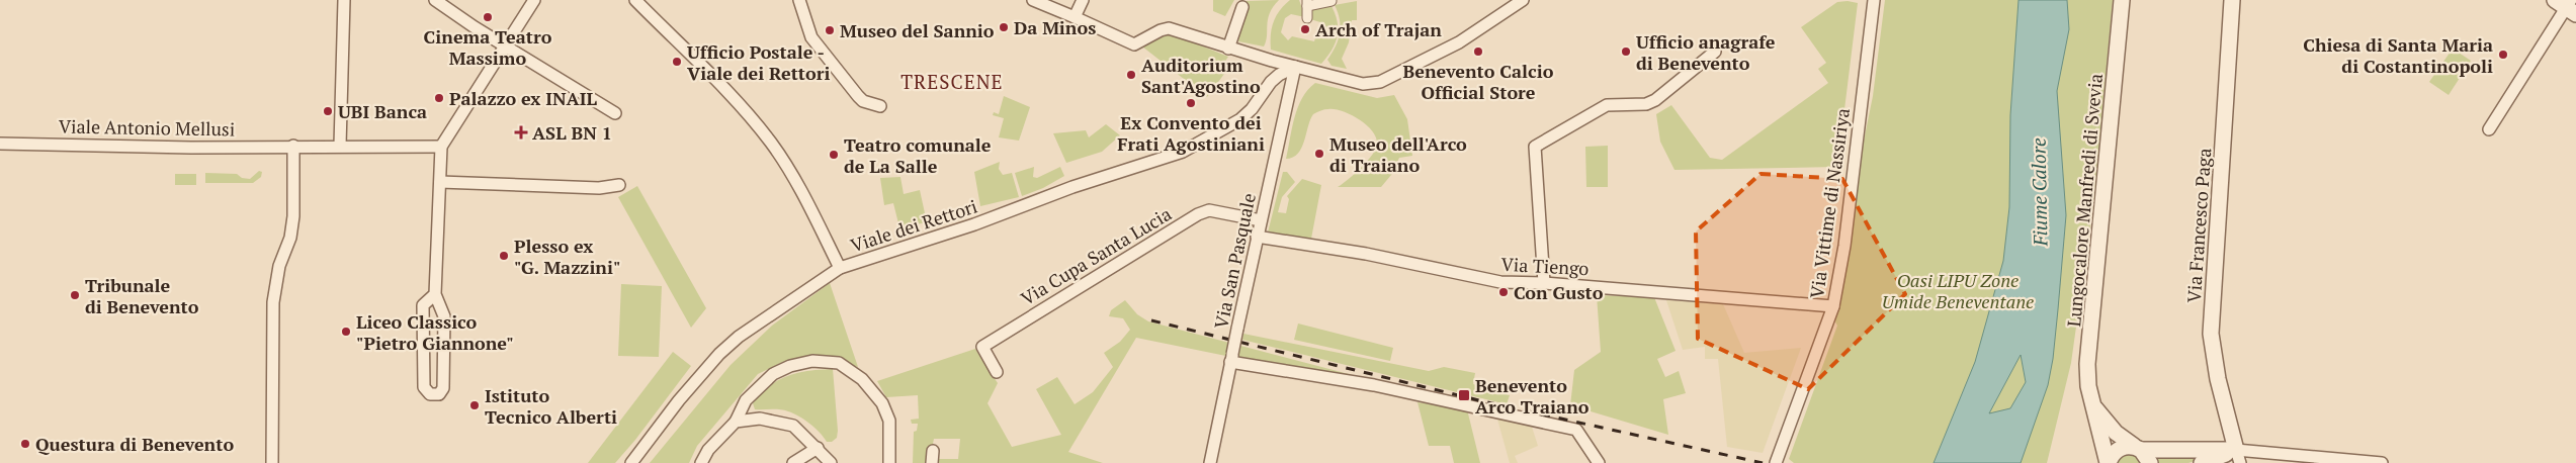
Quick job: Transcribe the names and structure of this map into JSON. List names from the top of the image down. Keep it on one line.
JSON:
{"streets":{"street":["Viale Antonio Mellusi","Lungocalore Manfredi di Svevia","Via Vittime di Nassiriya","Viale dei Rettori","Via Francesco Paga","Via Cupa Santa Lucia","Via San Pasquale","Via Tiengo"]},"crossings":[["Via Vittime di Nassiriya","Via Tiengo"],["Viale dei Rettori","Via San Pasquale"],["Via Cupa Santa Lucia","Via San Pasquale"],["Via San Pasquale","Via Tiengo"]],"districts":["TRESCENE"],"water":["Fiume Calore"],"parks":["Oasi LIPU Zone Umide Beneventane"],"places":{"other":["Cinema Teatro Massimo","Da Minos","Arch of Trajan","Museo del Sannio","Benevento Calcio Official Store","Ufficio anagrafe di Benevento","Chiesa di Santa Maria di Costantinopoli","Ufficio Postale - Viale dei Rettori","Auditorium Sant'Agostino","Palazzo ex INAIL","Ex Convento dei Frati Agostiniani","UBI Banca","Museo dell'Arco di Traiano","Teatro comunale de La Salle","Plesso ex \"G. Mazzini\"","Con Gusto","Tribunale di Benevento","Liceo Classico \"Pietro Giannone\"","Istituto Tecnico Alberti","Questura di Benevento"],"health":["ASL BN 1"],"transit":["Benevento Arco Traiano"]}}
